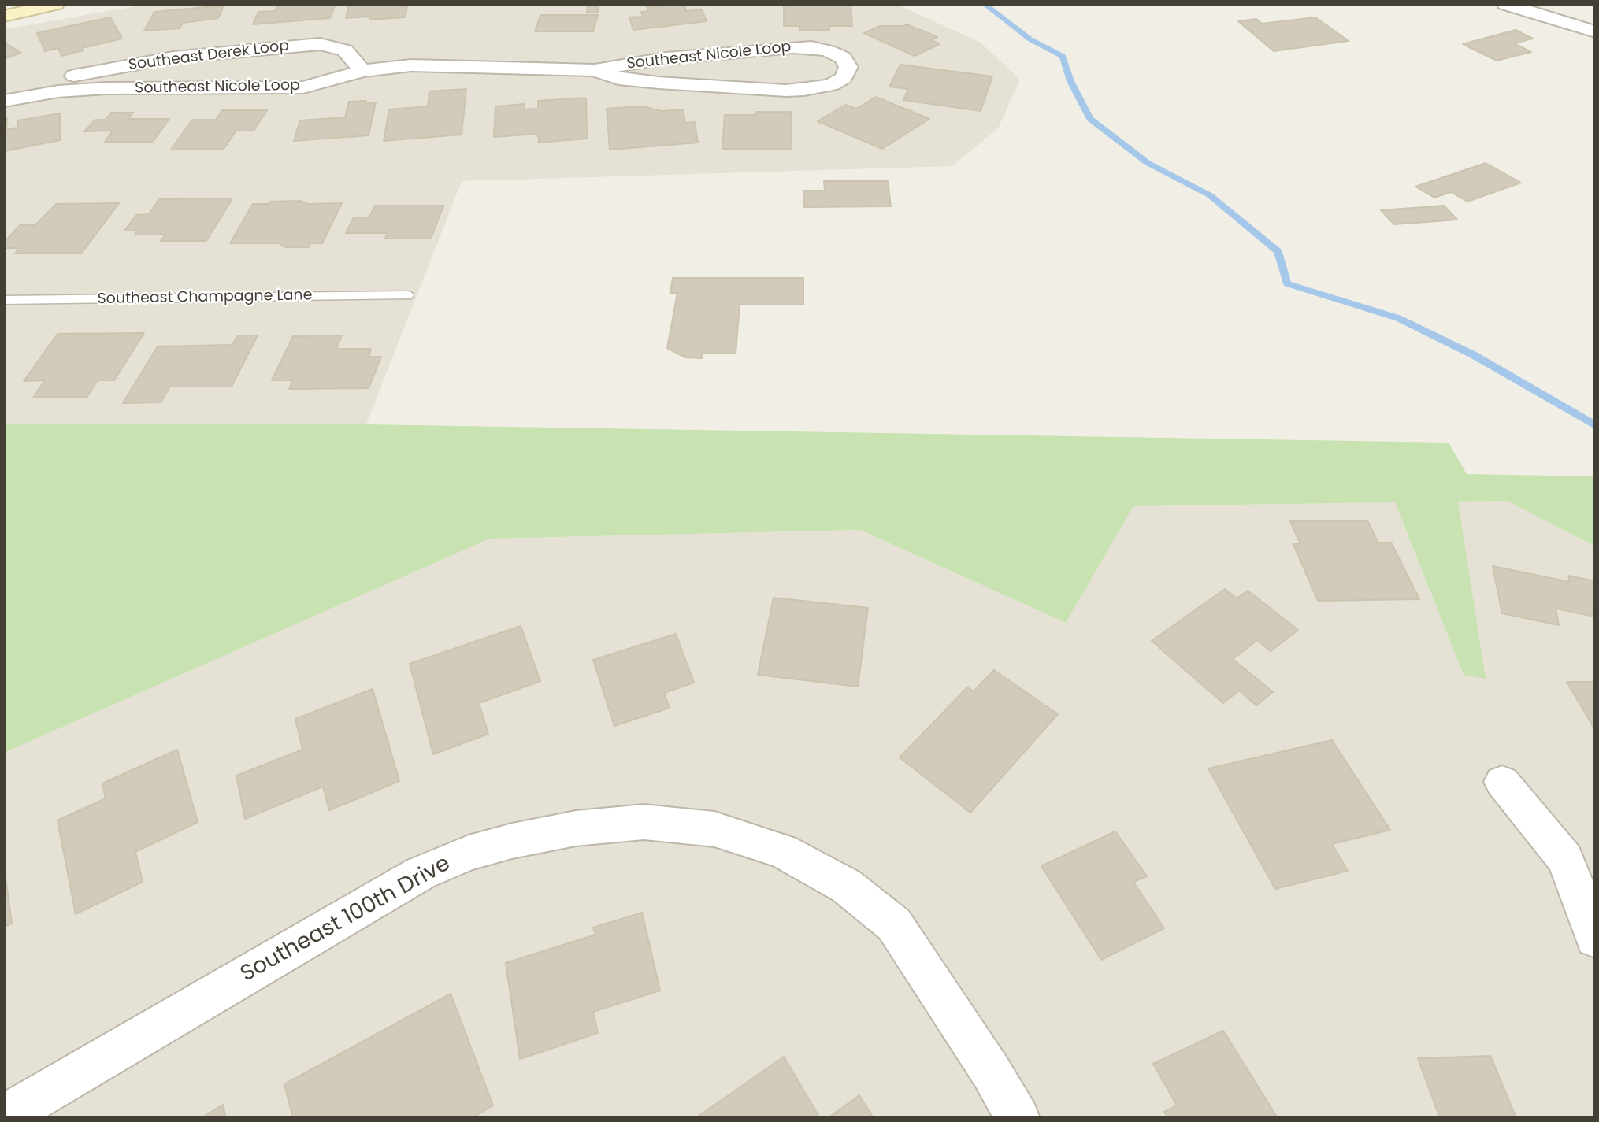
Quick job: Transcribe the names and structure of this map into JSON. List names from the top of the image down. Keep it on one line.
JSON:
{"streets":{"street":["Southeast Derek Loop","Southeast Nicole Loop","Southeast 100th Drive"],"lane":["Southeast Champagne Lane"]},"crossings":[["Southeast Derek Loop","Southeast Nicole Loop"]]}
